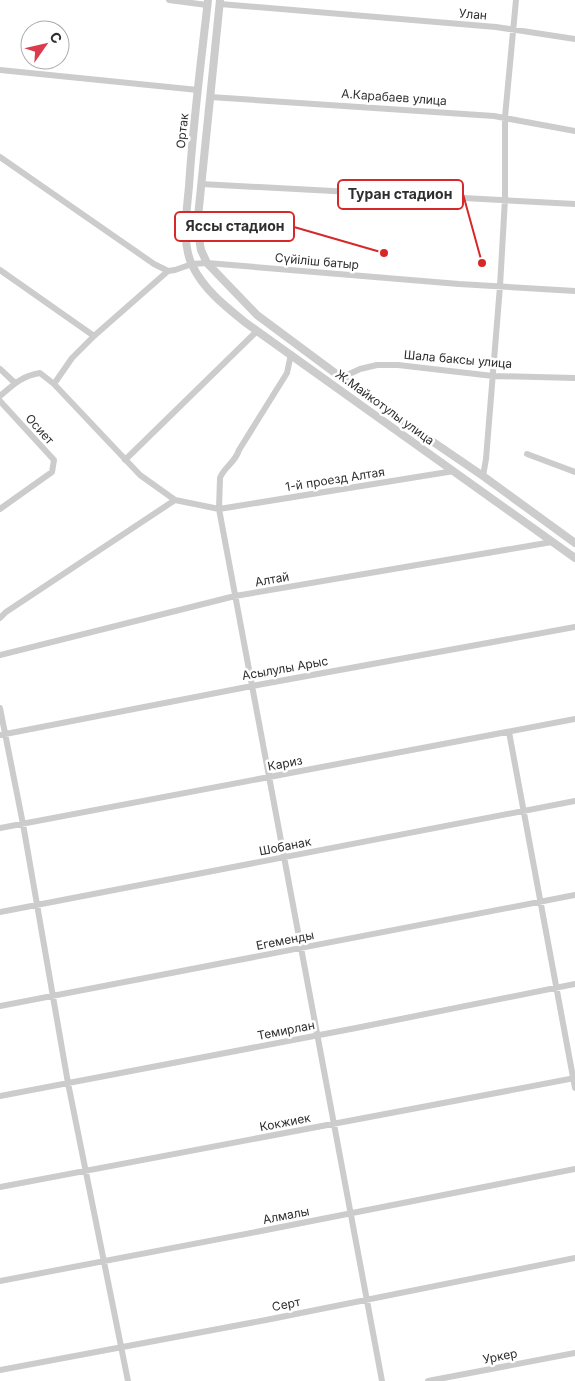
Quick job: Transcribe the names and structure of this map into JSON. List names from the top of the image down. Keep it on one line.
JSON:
{"streets":{"street":["Улан","А.Карабаев улица","Ортак","Сүйіліш батыр","Шала баксы улица","Ж.Майкотулы улица","Осиет","1-й проезд Алтая","Алтай","Асылулы Арыс","Кариз","Шобанак","Егеменды","Темирлан","Кокжиек","Алмалы","Серт","Уркер"]},"crossings":[["Улан","Ортак"],["А.Карабаев улица","Ортак"],["Ортак","Сүйіліш батыр"],["Ортак","Ж.Майкотулы улица"],["Сүйіліш батыр","Ж.Майкотулы улица"],["Шала баксы улица","Ж.Майкотулы улица"],["Ж.Майкотулы улица","1-й проезд Алтая"],["Ж.Майкотулы улица","Алтай"]],"places":["Яссы стадион","Туран стадион"],"north":"top right"}
